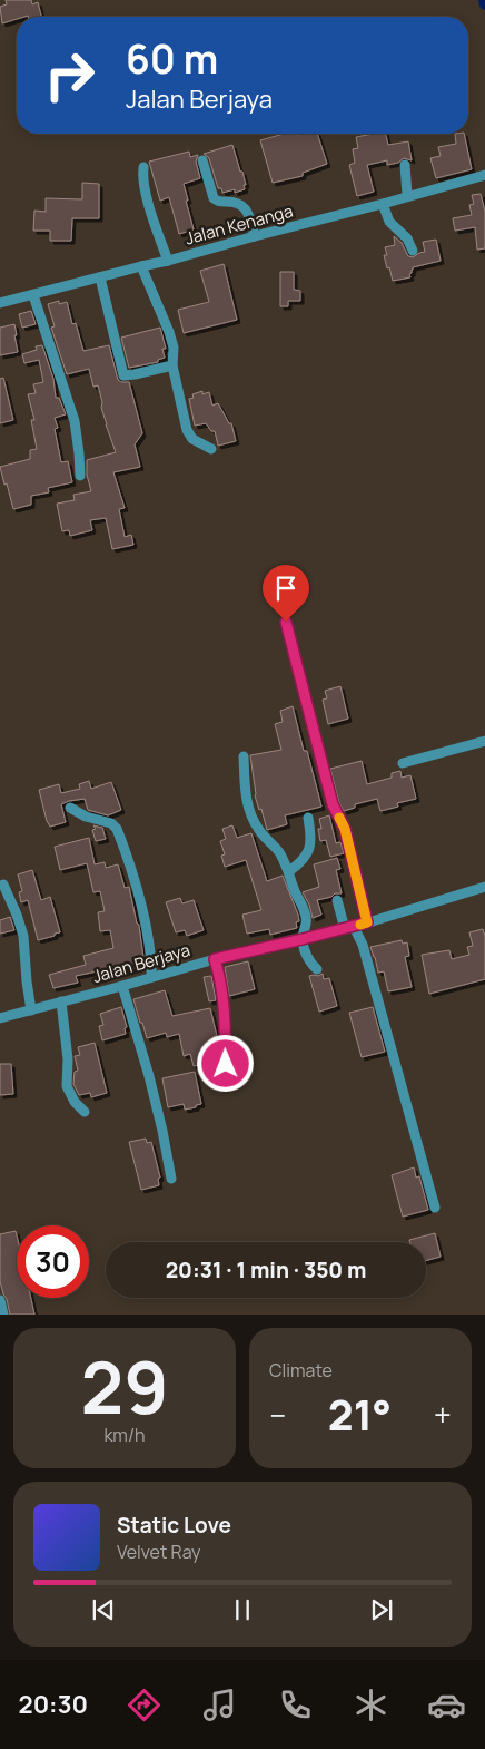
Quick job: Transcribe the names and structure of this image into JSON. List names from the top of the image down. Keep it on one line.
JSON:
{"streets":{"street":["Jalan Kenanga","Jalan Berjaya"]},"page":{"turn":["60 m","Jalan Berjaya"],"limit":"30","trip":"20:31 · 1 min · 350 m","tile":[["29","km/h"],"Climate"],"heat":["−","21°","+"],"song":["Static Love","Velvet Ray"],"tabs":"20:30"}}
